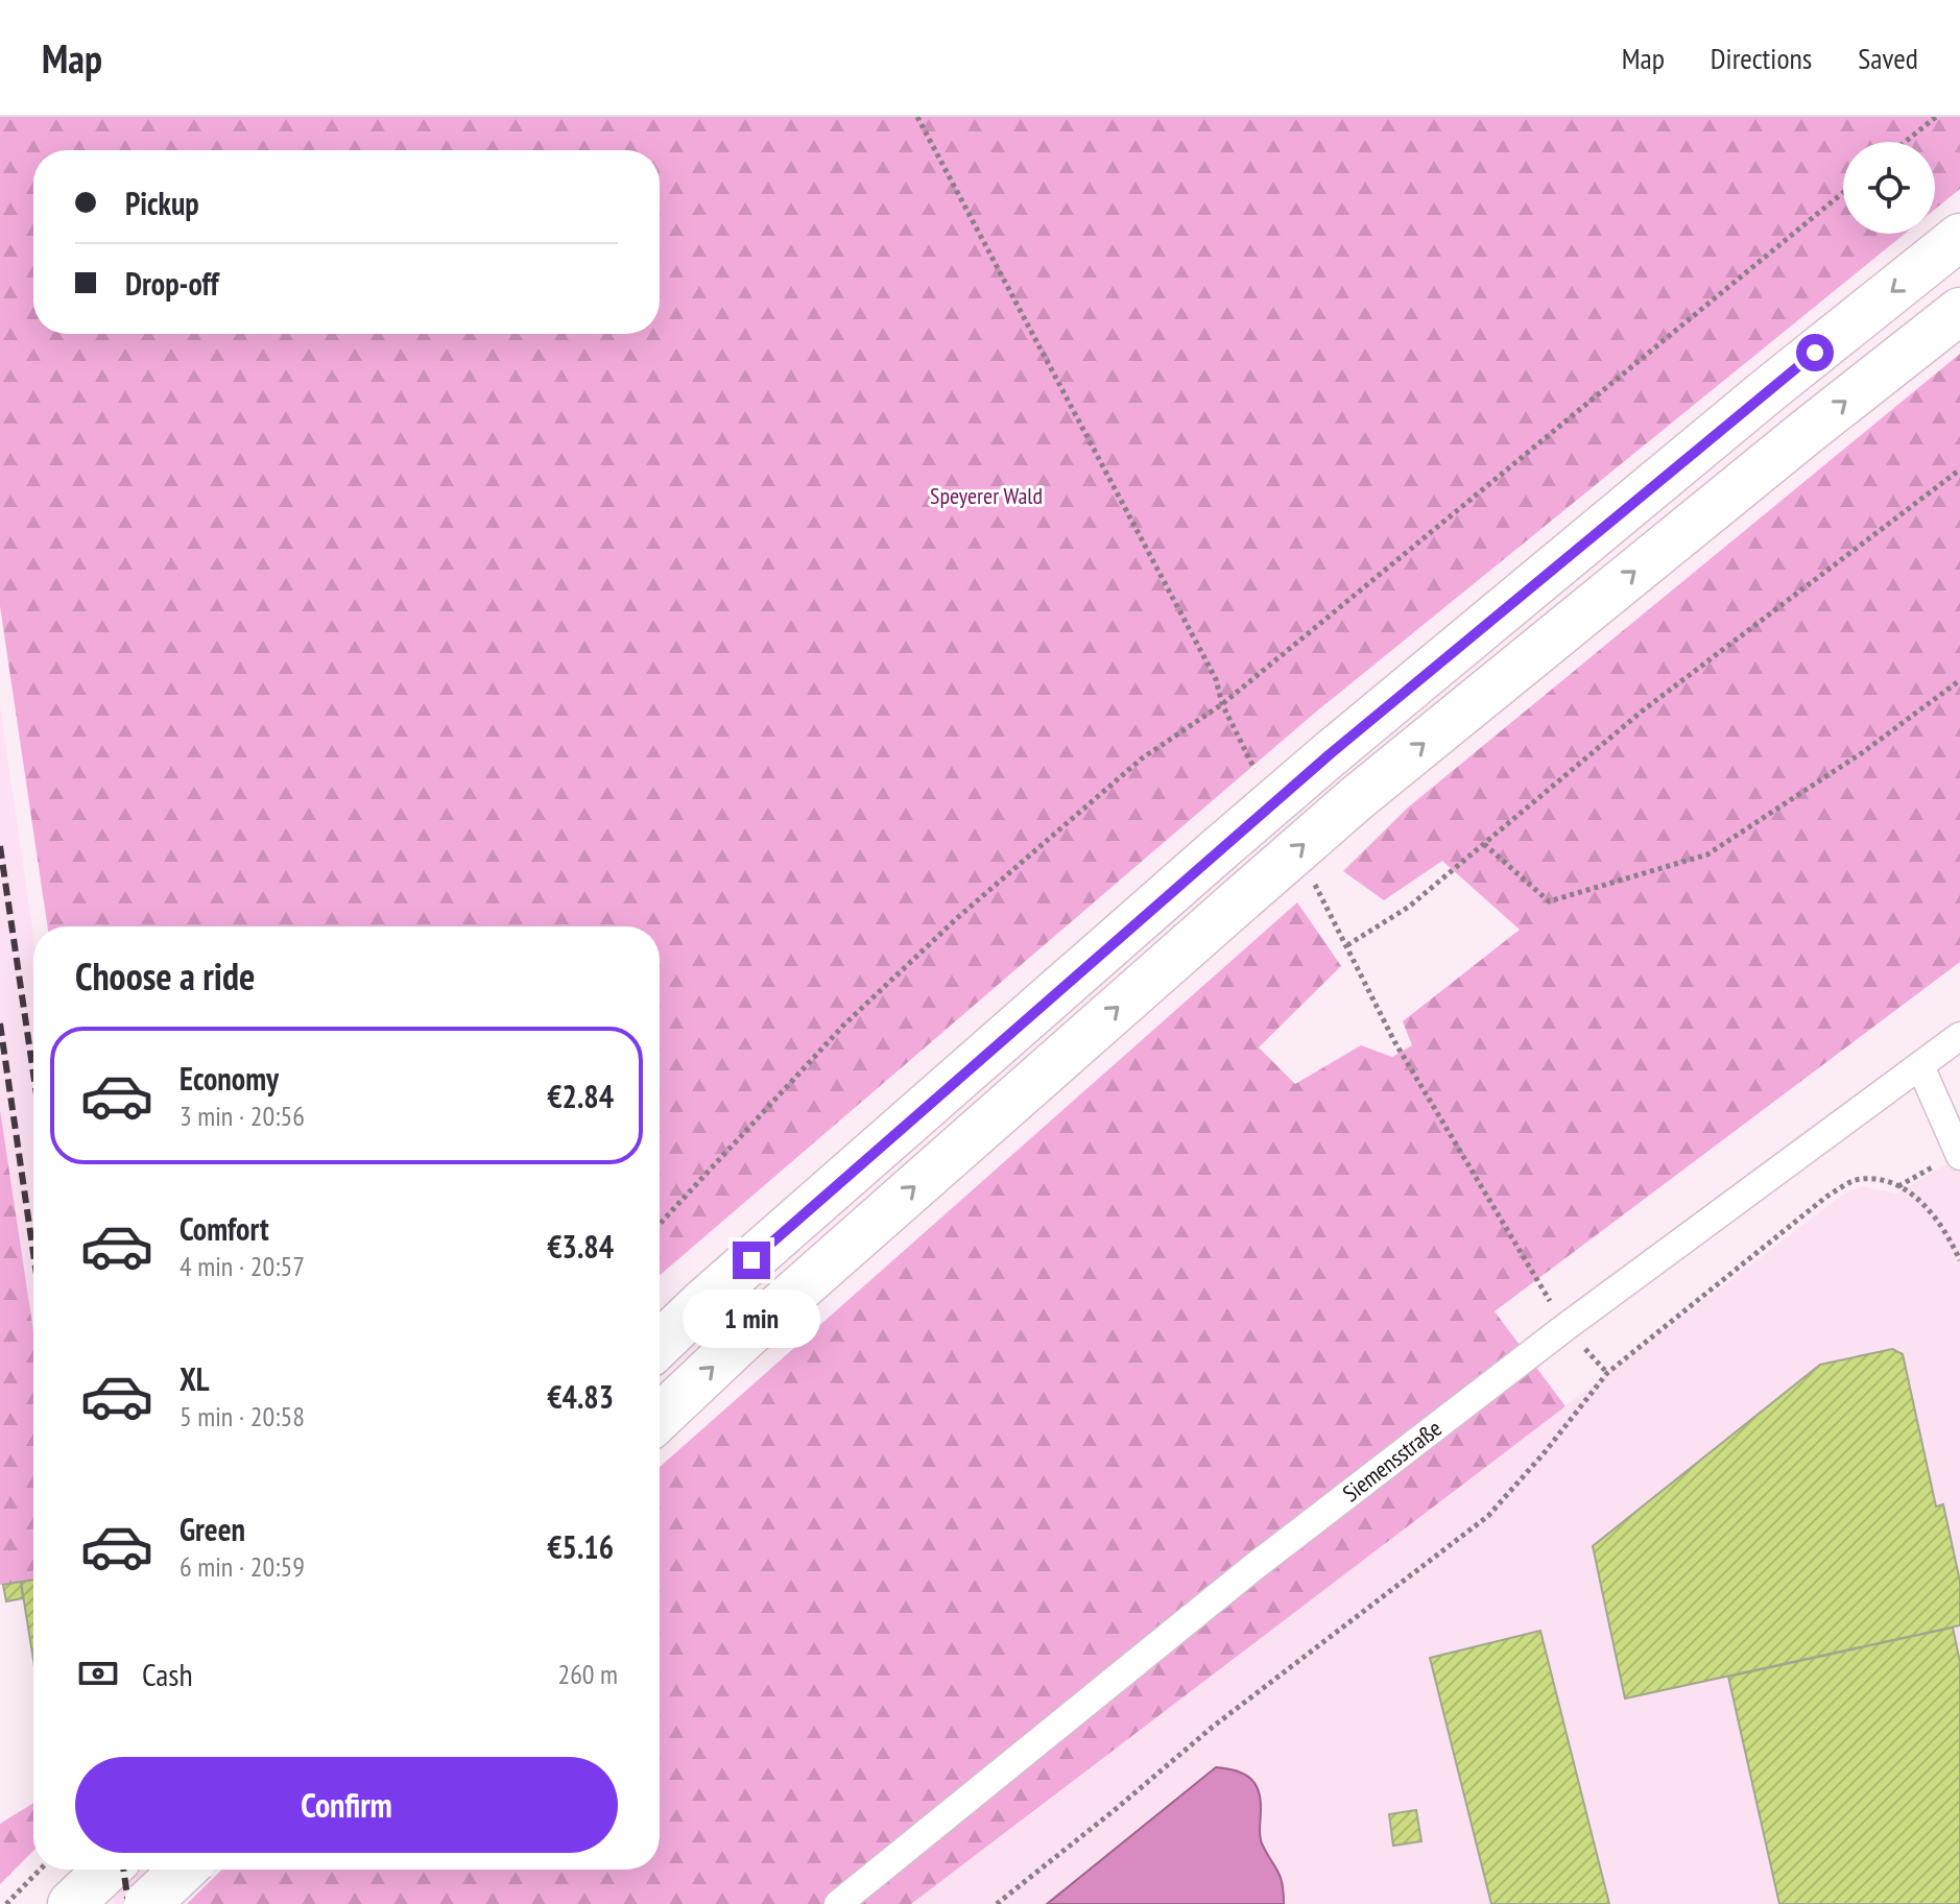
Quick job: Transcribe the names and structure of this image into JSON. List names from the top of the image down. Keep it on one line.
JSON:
{"streets":{"street":["Siemensstraße"]},"parks":["Speyerer Wald"],"page":{"header":"Map","nav":["Map","Directions","Saved"],"banner":["Pickup","Drop-off"],"heading":"Choose a ride","list":[{"name":"Economy","note":"3 min · 20:56","value":"€2.84"},{"name":"Comfort","note":"4 min · 20:57","value":"€3.84"},{"name":"XL","note":"5 min · 20:58","value":"€4.83"},{"name":"Green","note":"6 min · 20:59","value":"€5.16"}],"bubble":"1 min","pay":["Cash","260 m"],"buttons":"Confirm"}}
